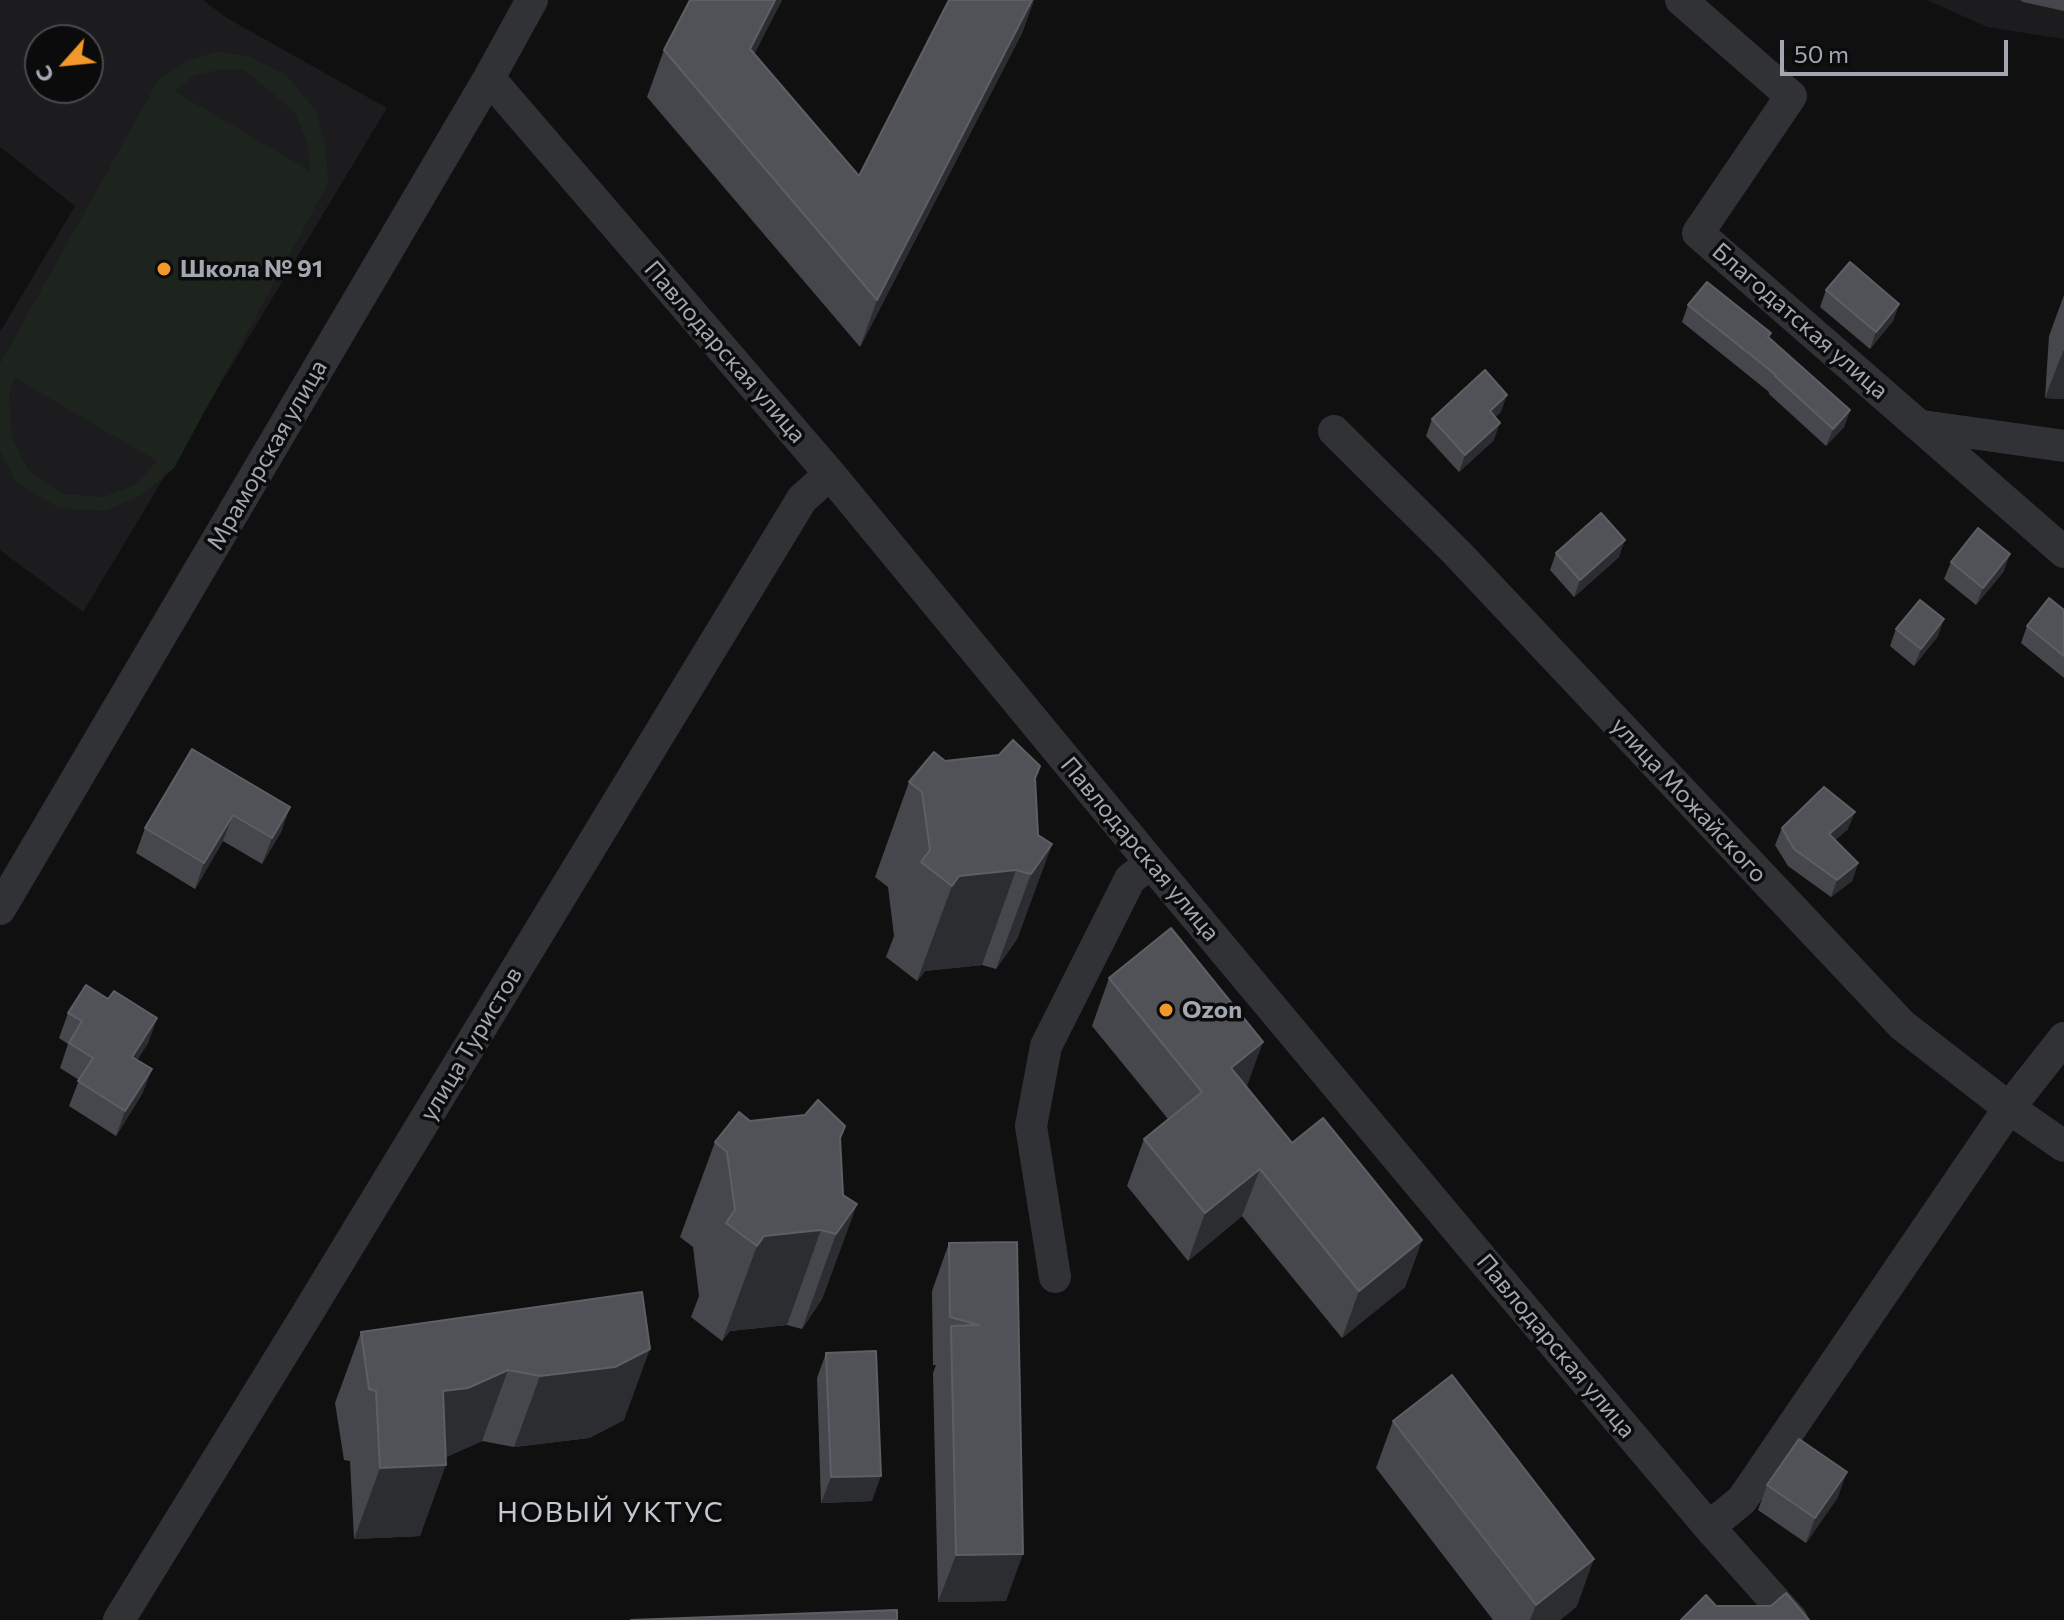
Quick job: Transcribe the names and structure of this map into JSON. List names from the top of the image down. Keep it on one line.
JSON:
{"streets":{"street":["Благодатская улица","Павлодарская улица","Мраморская улица","улица Можайского","улица Туристов"]},"crossings":[["Павлодарская улица","Мраморская улица"],["Павлодарская улица","улица Туристов"]],"districts":["НОВЫЙ УКТУС"],"places":["Школа № 91","Ozon"],"scale_bar":"50 m","north":"bottom left"}
